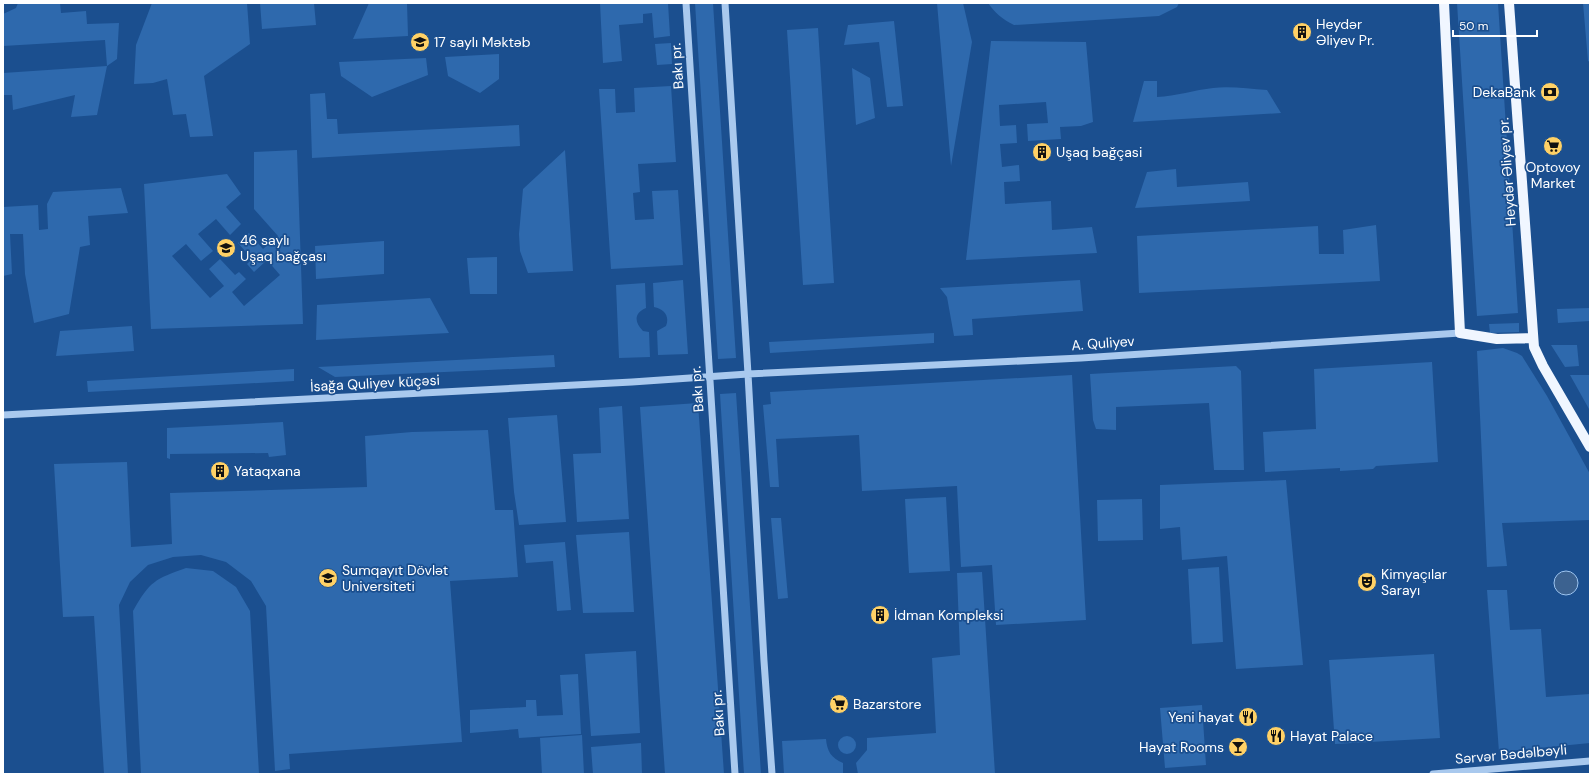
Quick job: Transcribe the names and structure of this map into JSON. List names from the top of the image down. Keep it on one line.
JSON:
{"streets":{"main road":["Heydər Əliyev pr."],"street":["Bakı pr.","A. Quliyev","İsağa Quliyev küçəsi","Sərvər Bədəlbəyli"]},"crossings":[["Bakı pr.","İsağa Quliyev küçəsi"],["A. Quliyev","İsağa Quliyev küçəsi"]],"places":{"building":["Heydər Əliyev Pr.","Uşaq bağçasi","Yataqxana","İdman Kompleksi"],"school or university":["17 saylı Məktəb","46 saylı Uşaq bağçası","Sumqayıt Dövlət Universiteti"],"bank":["DekaBank"],"supermarket":["Optovoy Market","Bazarstore"],"theatre":["Kimyaçılar Sarayı"],"restaurant":["Yeni hayat","Hayat Palace"],"bar":["Hayat Rooms"]},"scale_bar":"50 m"}
